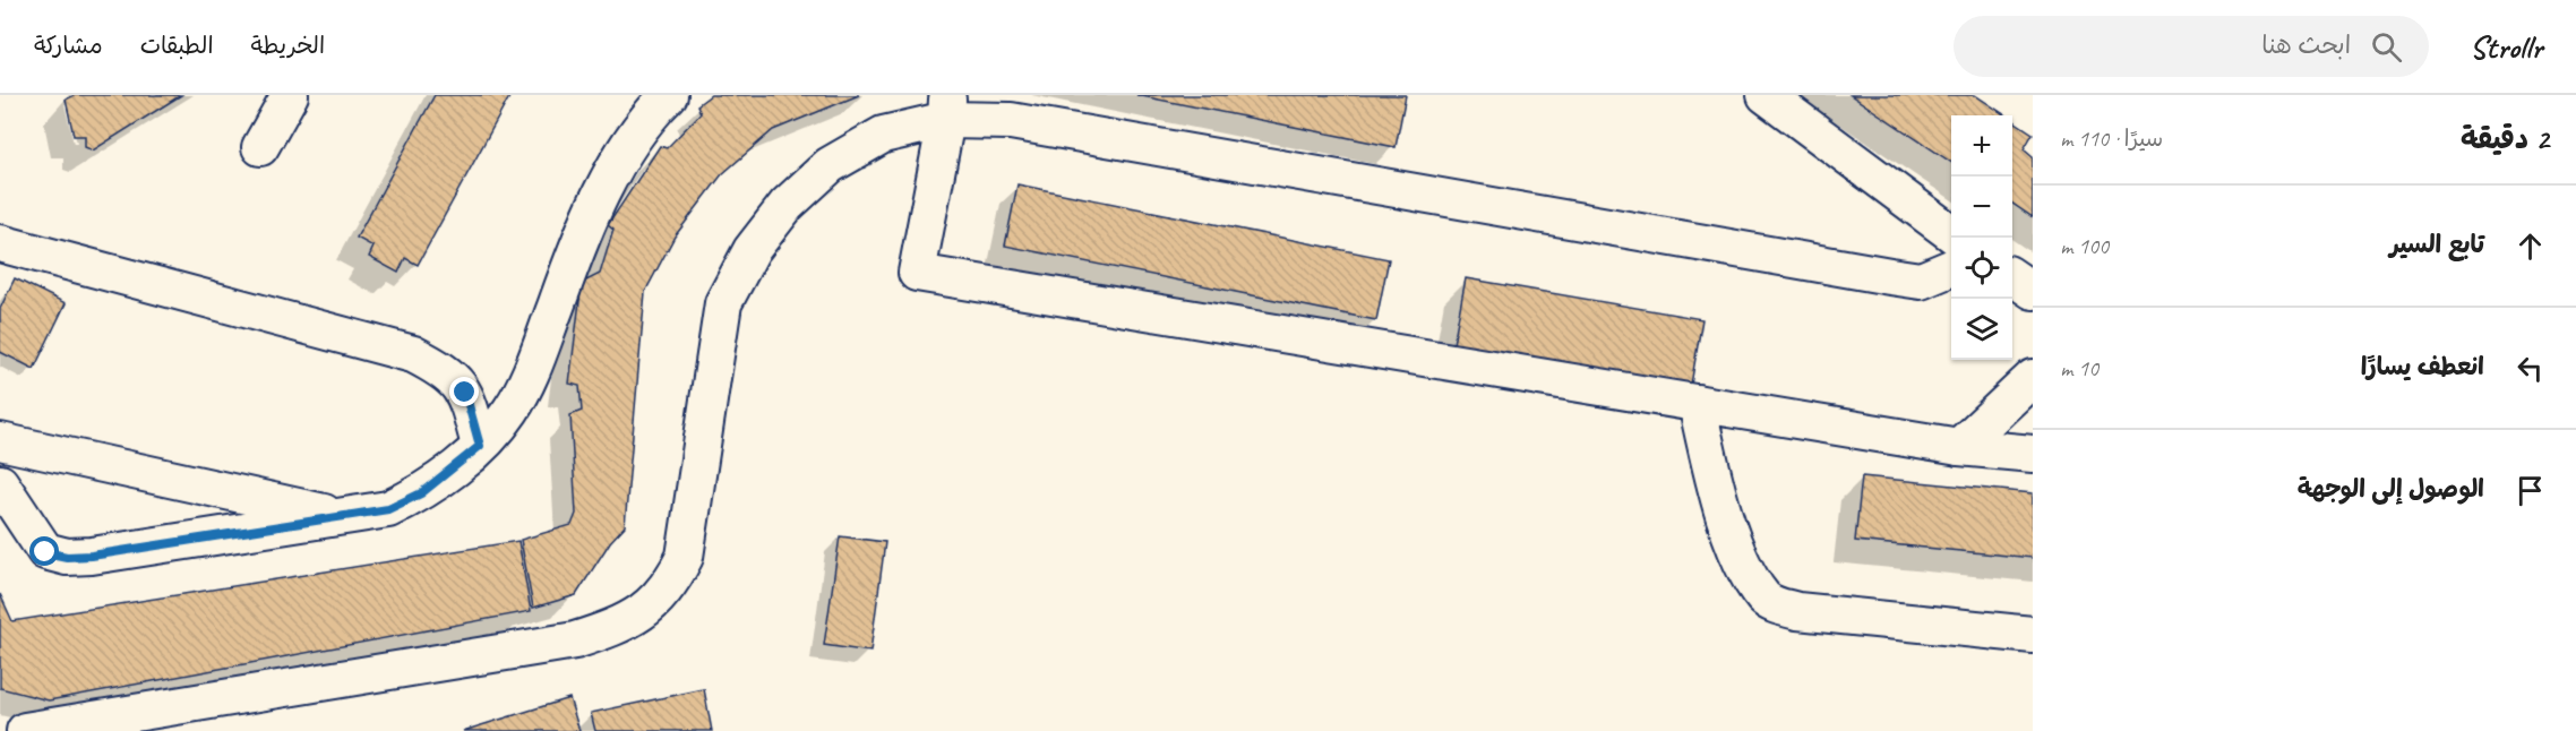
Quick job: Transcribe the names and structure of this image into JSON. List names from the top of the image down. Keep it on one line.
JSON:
{"page":{"header":"Strollr","search":"ابحث هنا","nav":["الخريطة","الطبقات","مشاركة"],"heading":["2 دقيقة","سيرًا · 110 m"],"map_buttons":["+","−"],"list":[["تابع السير","100 m"],["انعطف يسارًا","10 m"],"الوصول إلى الوجهة"]}}
